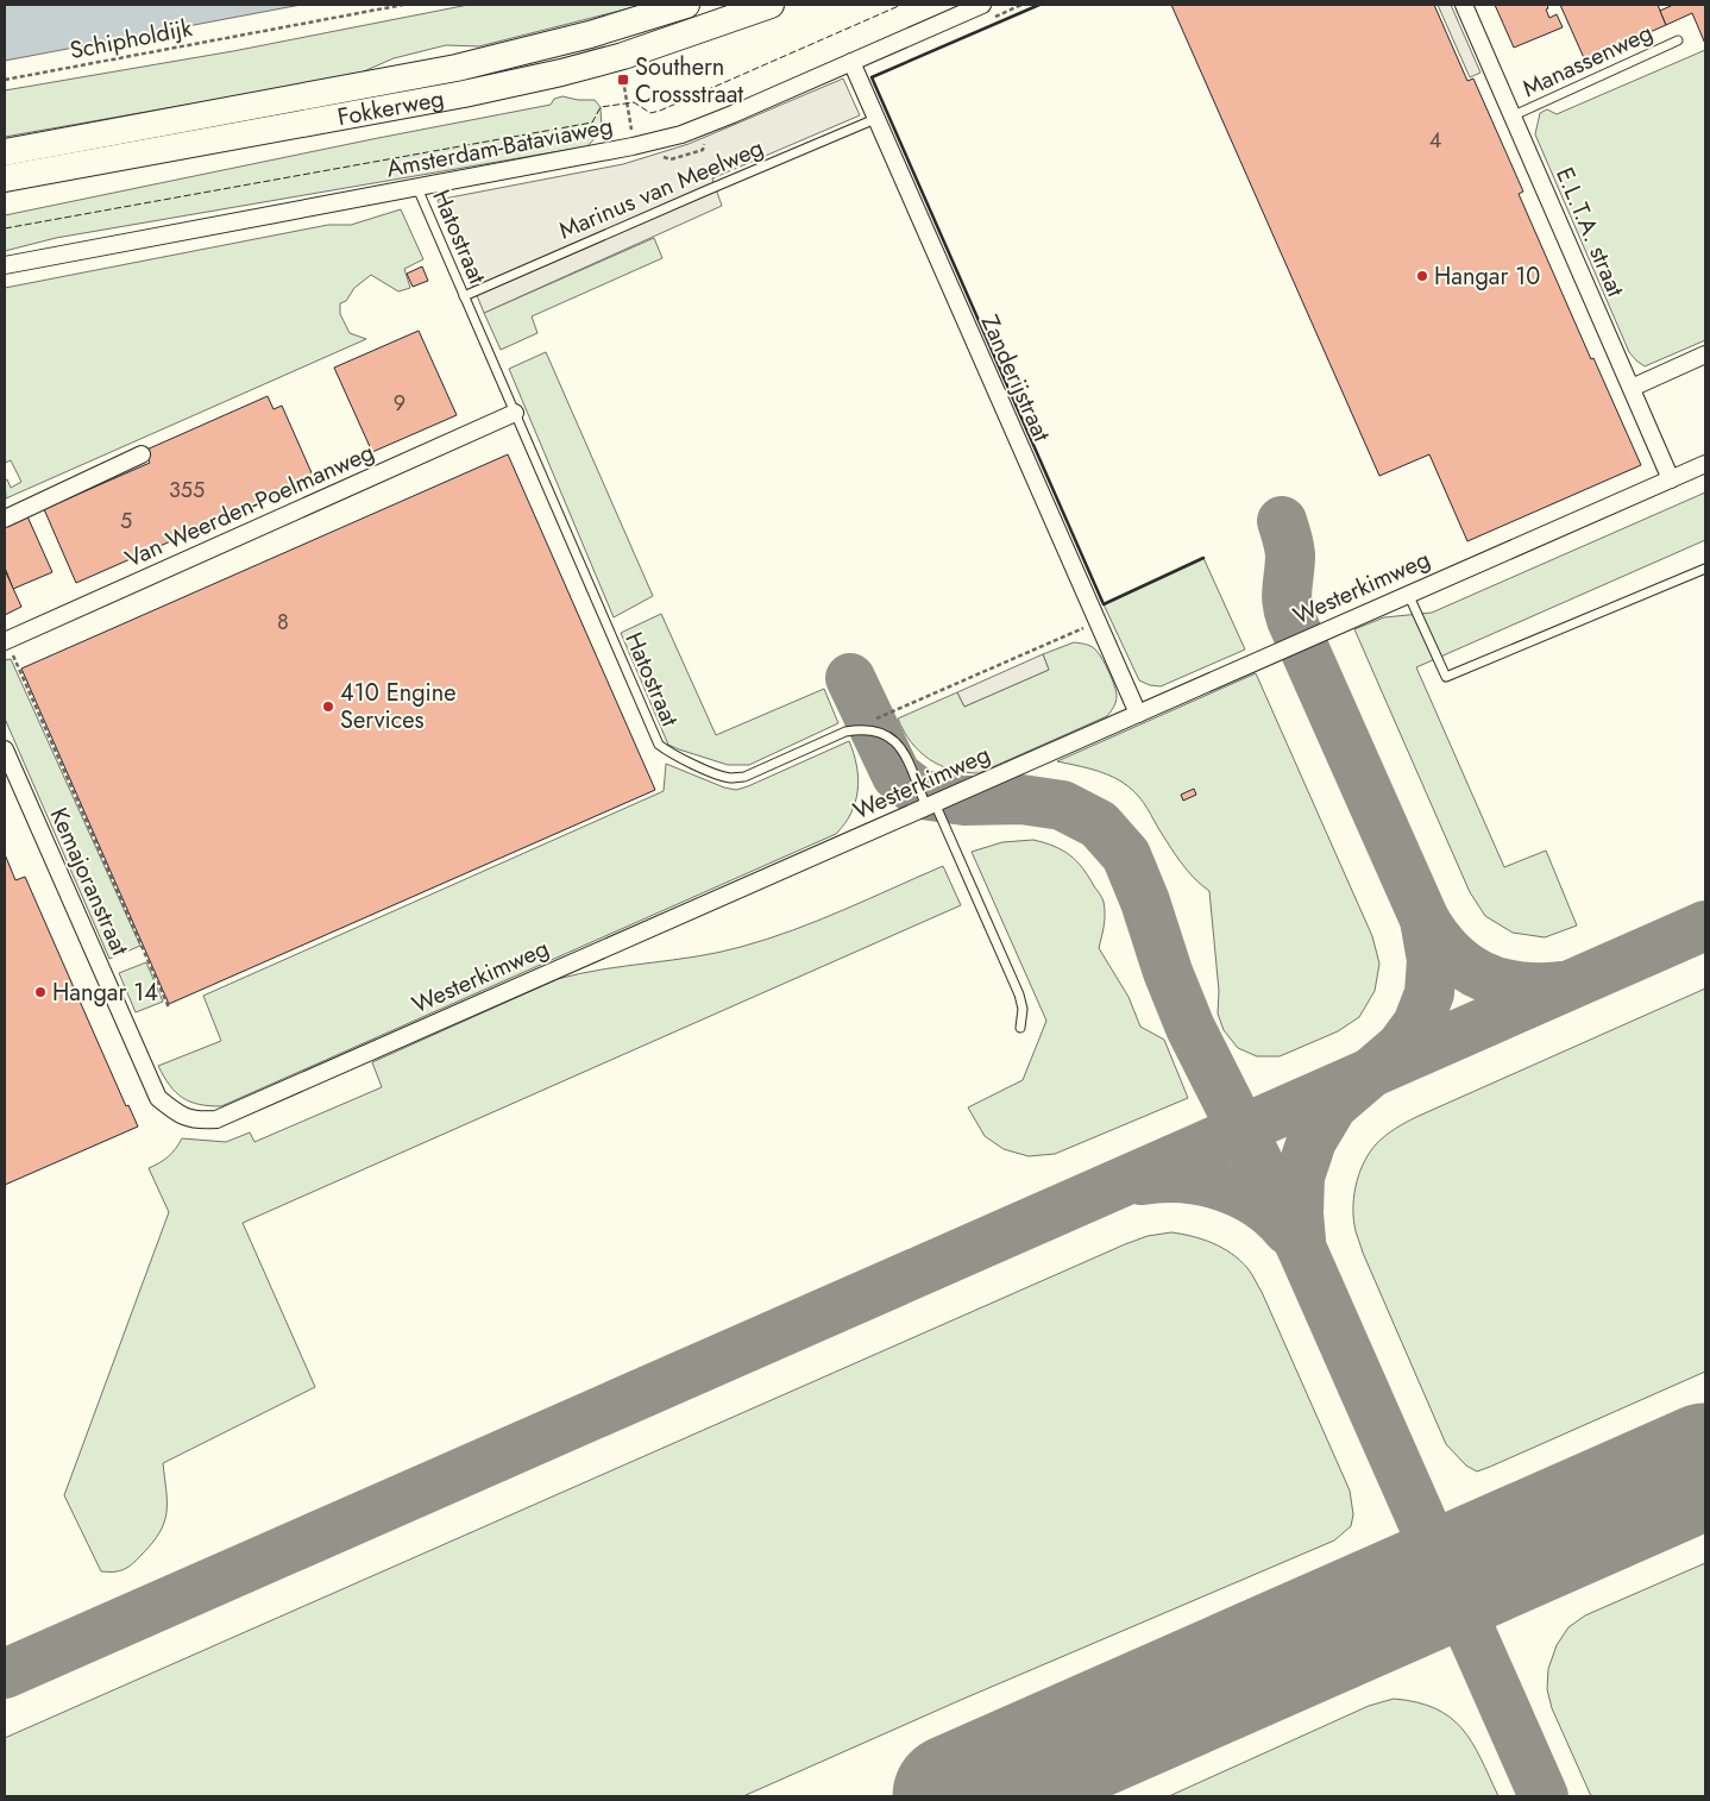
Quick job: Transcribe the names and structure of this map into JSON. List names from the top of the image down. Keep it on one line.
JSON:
{"streets":{"main road":["Fokkerweg"],"street":["Amsterdam-Bataviaweg","E.L.T.A. straat","Zanderijstraat","Van Weerden-Poelmanweg","Westerkimweg","Kemajoranstraat"],"lane":["Manassenweg","Marinus van Meelweg","Hatostraat"],"path":["Schipholdijk"]},"crossings":[["Manassenweg","E.L.T.A. straat"],["Amsterdam-Bataviaweg","Hatostraat"],["Amsterdam-Bataviaweg","Zanderijstraat"],["Marinus van Meelweg","Hatostraat"],["Marinus van Meelweg","Zanderijstraat"],["E.L.T.A. straat","Westerkimweg"],["Hatostraat","Van Weerden-Poelmanweg"],["Zanderijstraat","Westerkimweg"],["Westerkimweg","Kemajoranstraat"]],"places":{"transit":["Southern Crossstraat"],"other":["Hangar 10","410 Engine Services","Hangar 14"]},"house_numbers":["4","9","355","5","8"]}
